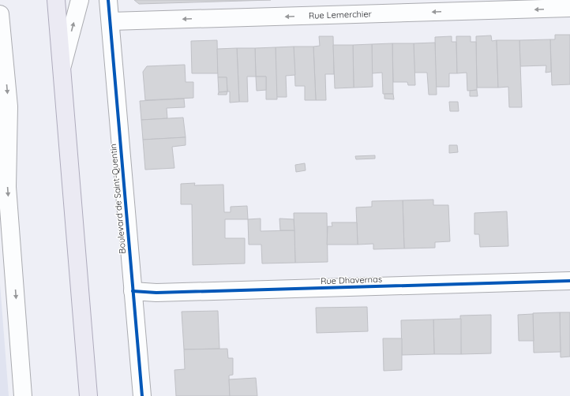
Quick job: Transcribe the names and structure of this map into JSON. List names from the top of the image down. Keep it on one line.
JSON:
{"streets":{"street":["Rue Lemerchier","Boulevard de Saint-Quentin","Rue Dhavernas"]},"crossings":[["Rue Lemerchier","Boulevard de Saint-Quentin"],["Boulevard de Saint-Quentin","Rue Dhavernas"]],"one_way":["Rue Lemerchier"]}
